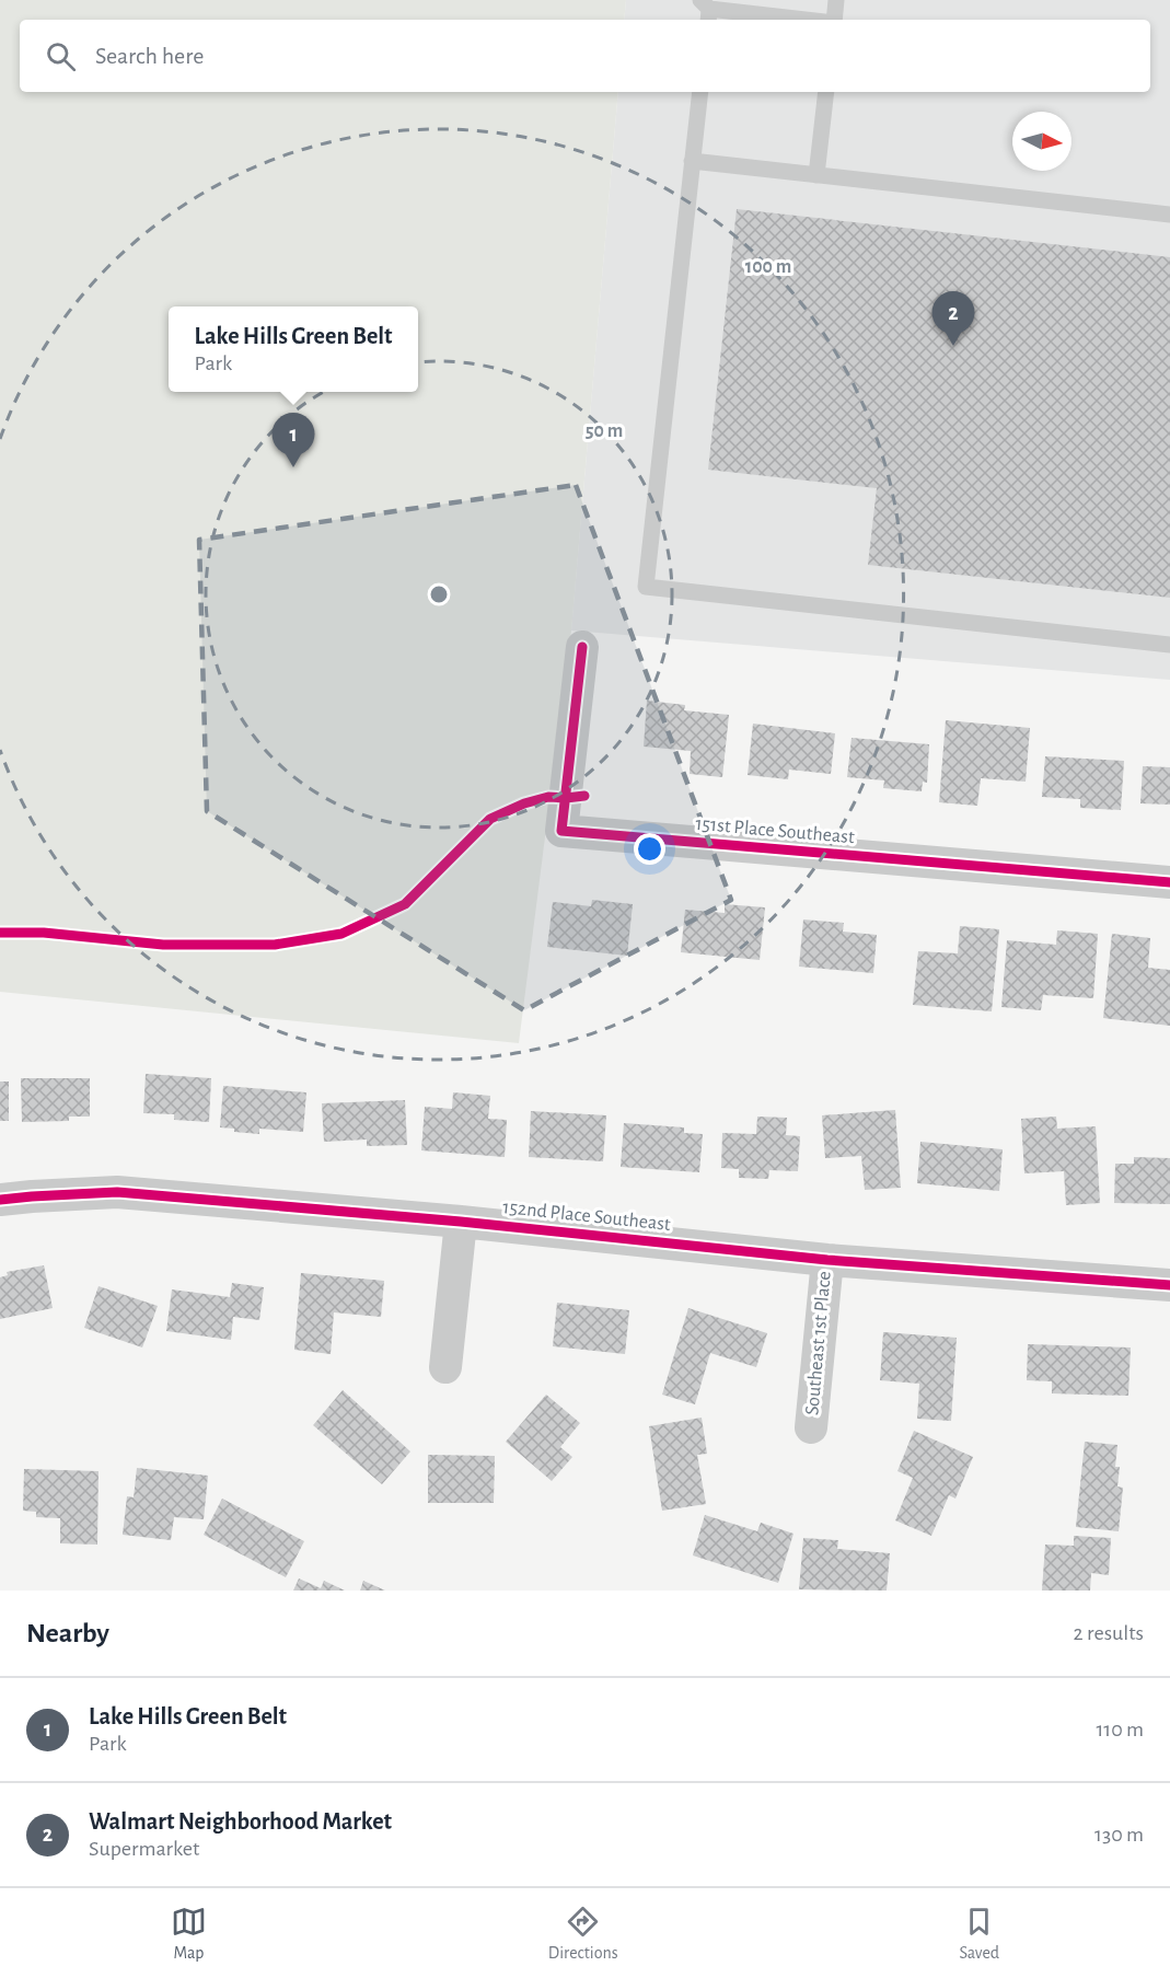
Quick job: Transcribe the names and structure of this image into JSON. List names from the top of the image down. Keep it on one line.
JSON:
{"streets":{"street":["151st Place Southeast","152nd Place Southeast","Southeast 1st Place"]},"crossings":[["152nd Place Southeast","Southeast 1st Place"]],"north":"right","page":{"search":"Search here","pins":["2","1"],"popup":["Lake Hills Green Belt","Park"],"heading":["Nearby","2 results"],"list":[{"mark":"1","name":"Lake Hills Green Belt","note":"Park","value":"110 m"},{"mark":"2","name":"Walmart Neighborhood Market","note":"Supermarket","value":"130 m"}],"nav":["Map","Directions","Saved"]},"rings":["100 m","50 m"]}
